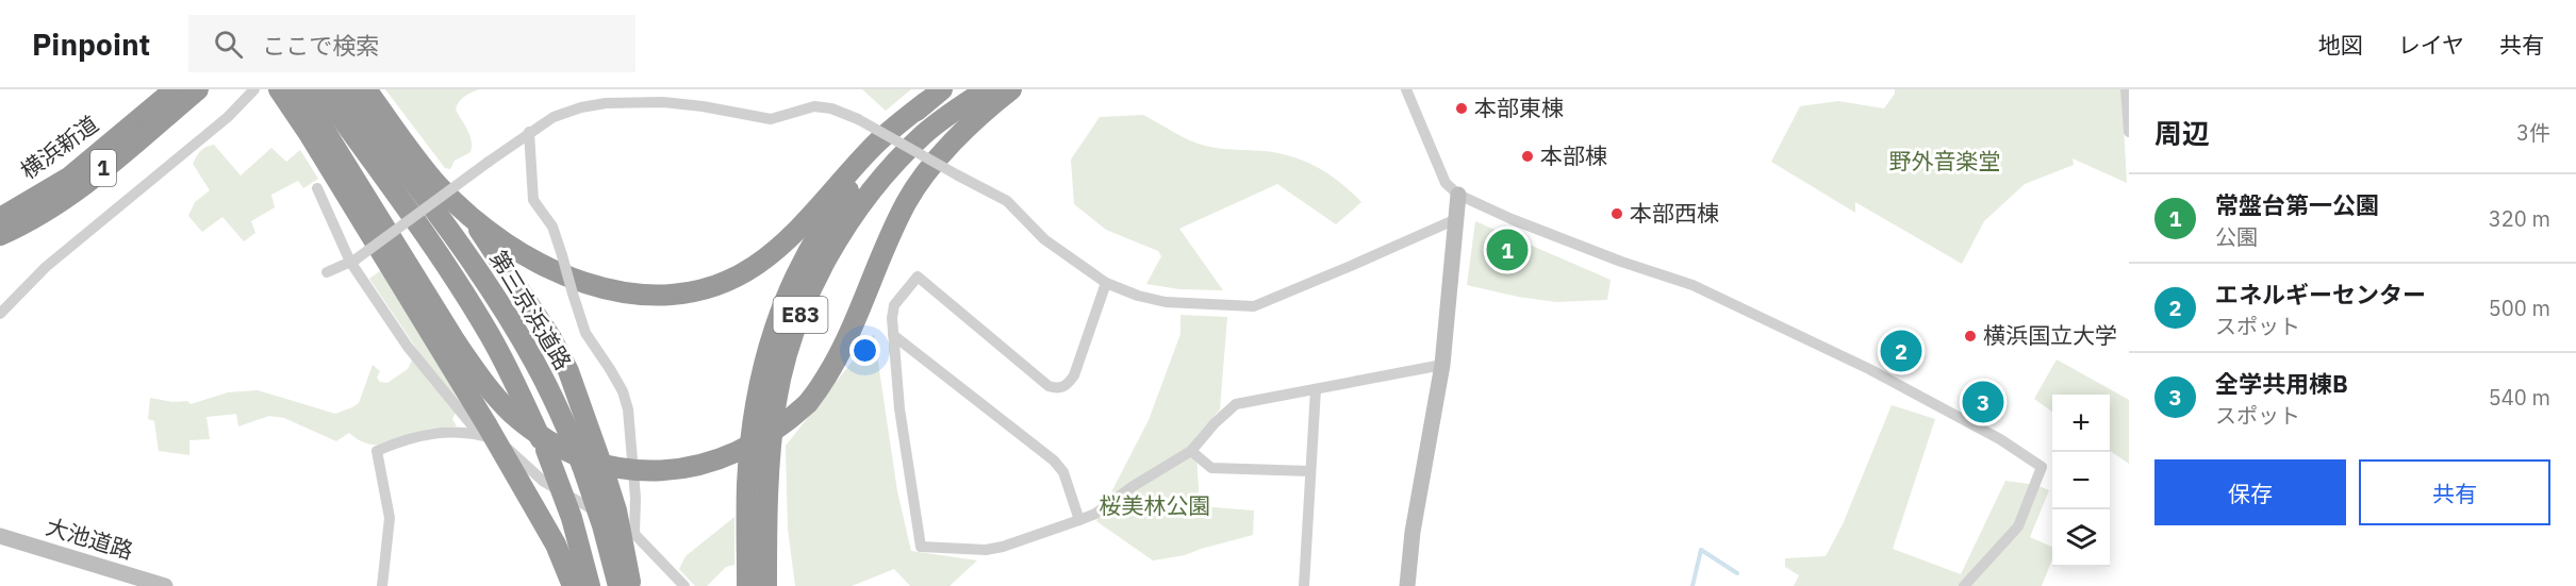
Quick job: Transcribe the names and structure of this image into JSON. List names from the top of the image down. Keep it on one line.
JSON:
{"streets":{"highway":["横浜新道","1","第三京浜道路","E83"],"street":["大池道路"]},"parks":["野外音楽堂","桜美林公園"],"places":["本部東棟","本部棟","本部西棟","横浜国立大学"],"page":{"header":"Pinpoint","search":"ここで検索","nav":["地図","レイヤ","共有"],"heading":["周辺","3件"],"list":[{"mark":"1","name":"常盤台第一公園","note":"公園","value":"320 m"},{"mark":"2","name":"エネルギーセンター","note":"スポット","value":"500 m"},{"mark":"3","name":"全学共用棟B","note":"スポット","value":"540 m"}],"pins":["1","2","3"],"map_buttons":["+","−"],"buttons":["保存","共有"]}}
